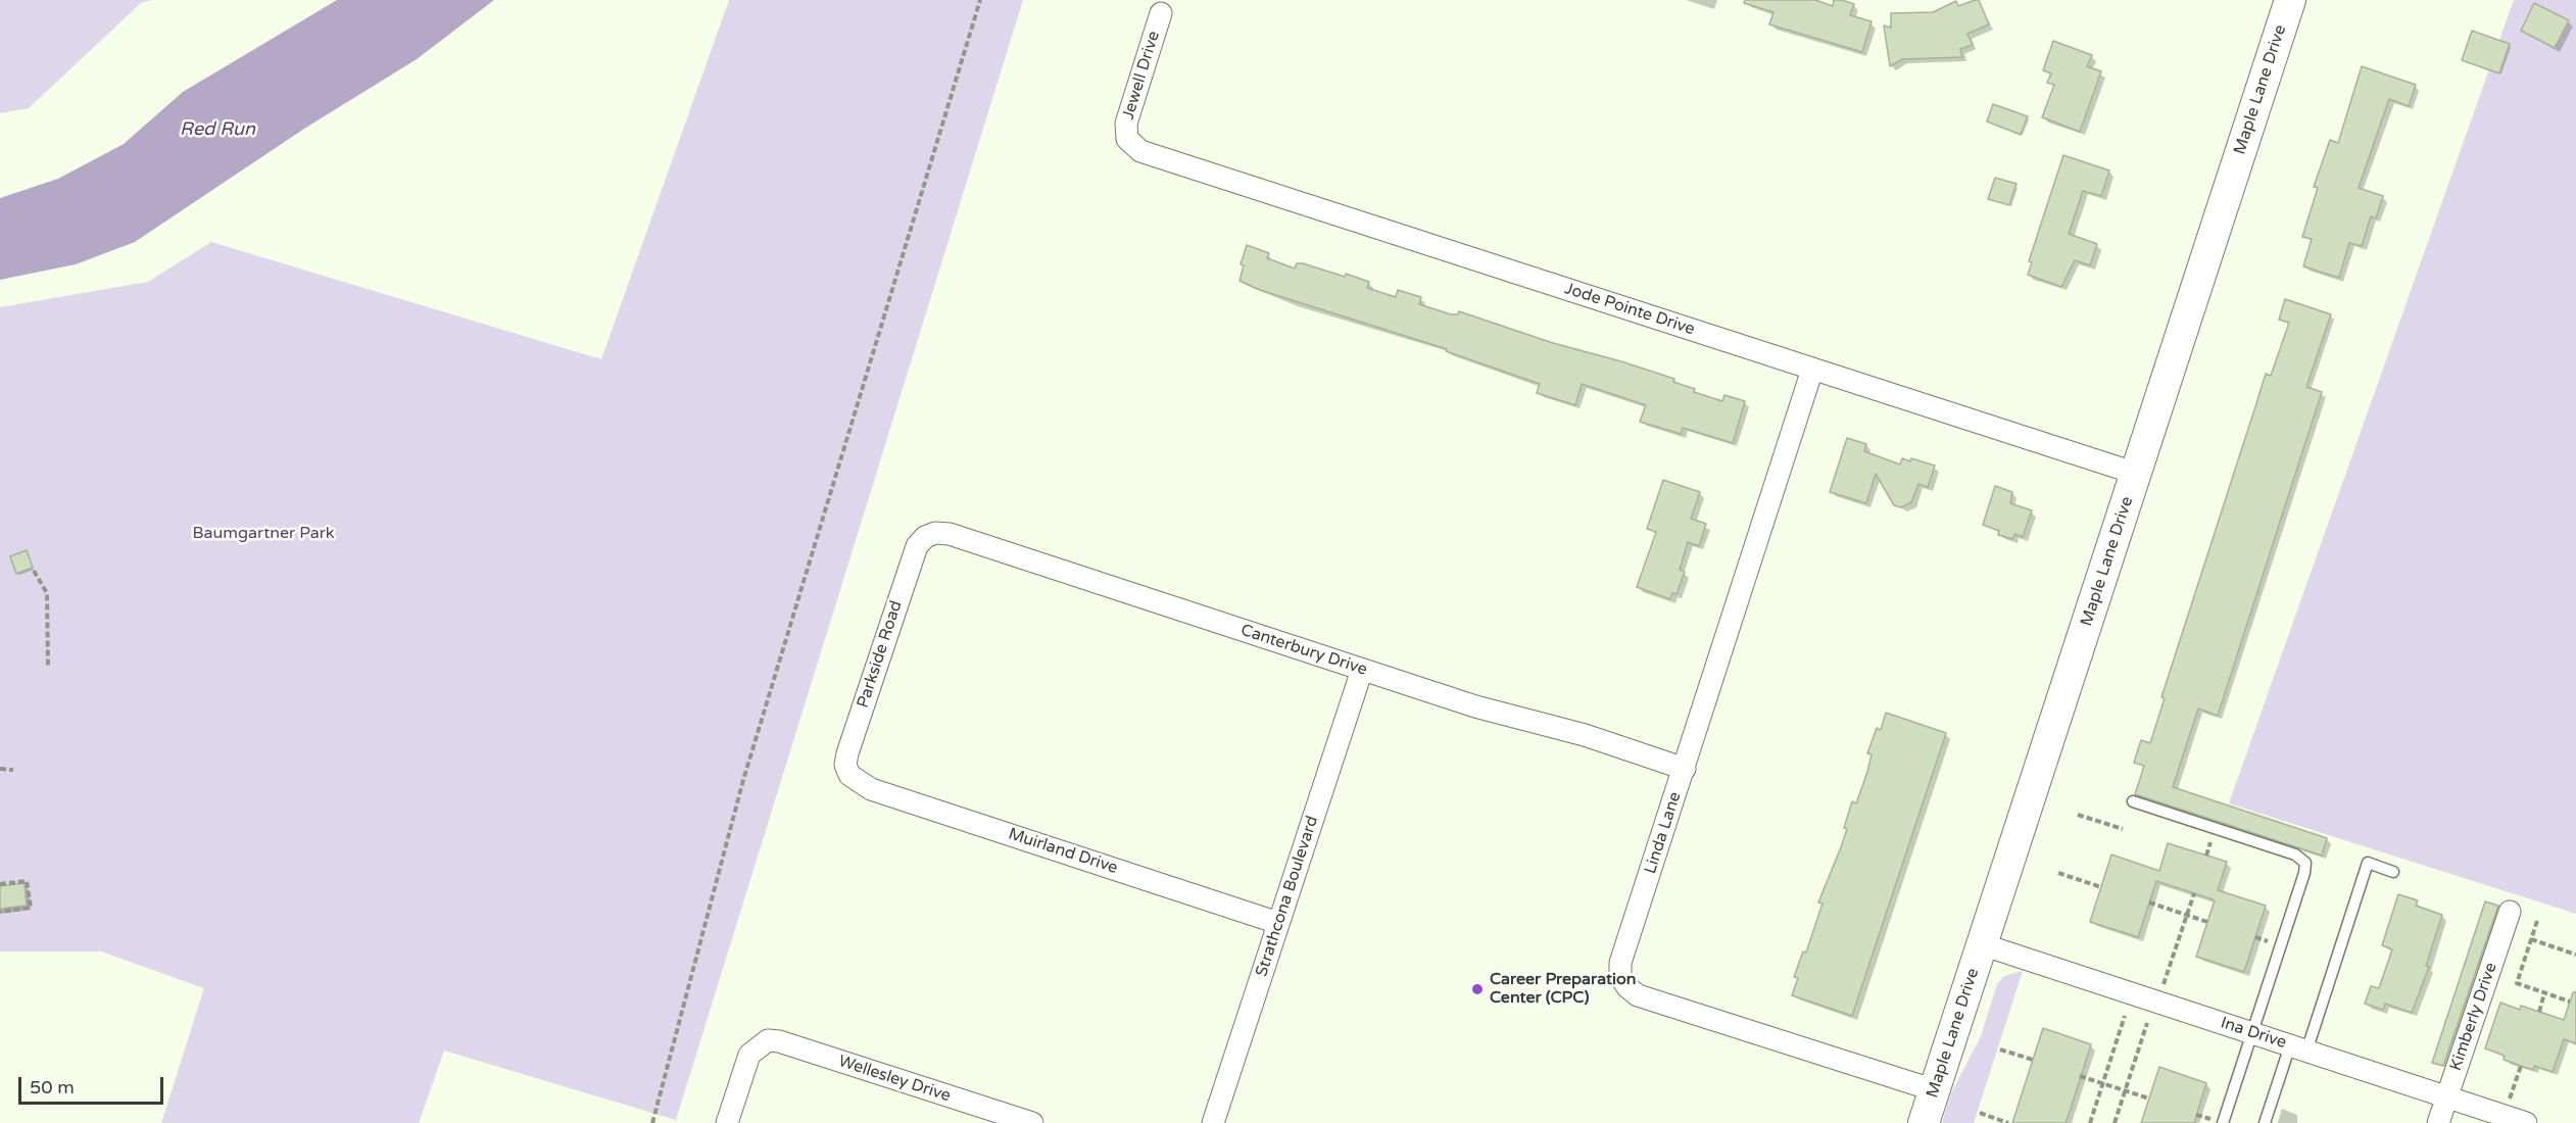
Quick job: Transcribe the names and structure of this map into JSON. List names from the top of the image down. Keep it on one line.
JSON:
{"streets":{"street":["Jewell Drive","Maple Lane Drive","Jode Pointe Drive","Canterbury Drive","Parkside Road","Linda Lane","Muirland Drive","Strathcona Boulevard","Kimberly Drive","Ina Drive","Wellesley Drive"]},"crossings":[["Jewell Drive","Jode Pointe Drive"],["Maple Lane Drive","Jode Pointe Drive"],["Maple Lane Drive","Linda Lane"],["Maple Lane Drive","Ina Drive"],["Jode Pointe Drive","Linda Lane"],["Canterbury Drive","Parkside Road"],["Canterbury Drive","Linda Lane"],["Canterbury Drive","Strathcona Boulevard"],["Parkside Road","Muirland Drive"],["Muirland Drive","Strathcona Boulevard"],["Kimberly Drive","Ina Drive"]],"water":["Red Run"],"parks":["Baumgartner Park"],"places":["Career Preparation Center (CPC)"],"scale_bar":"50 m"}
